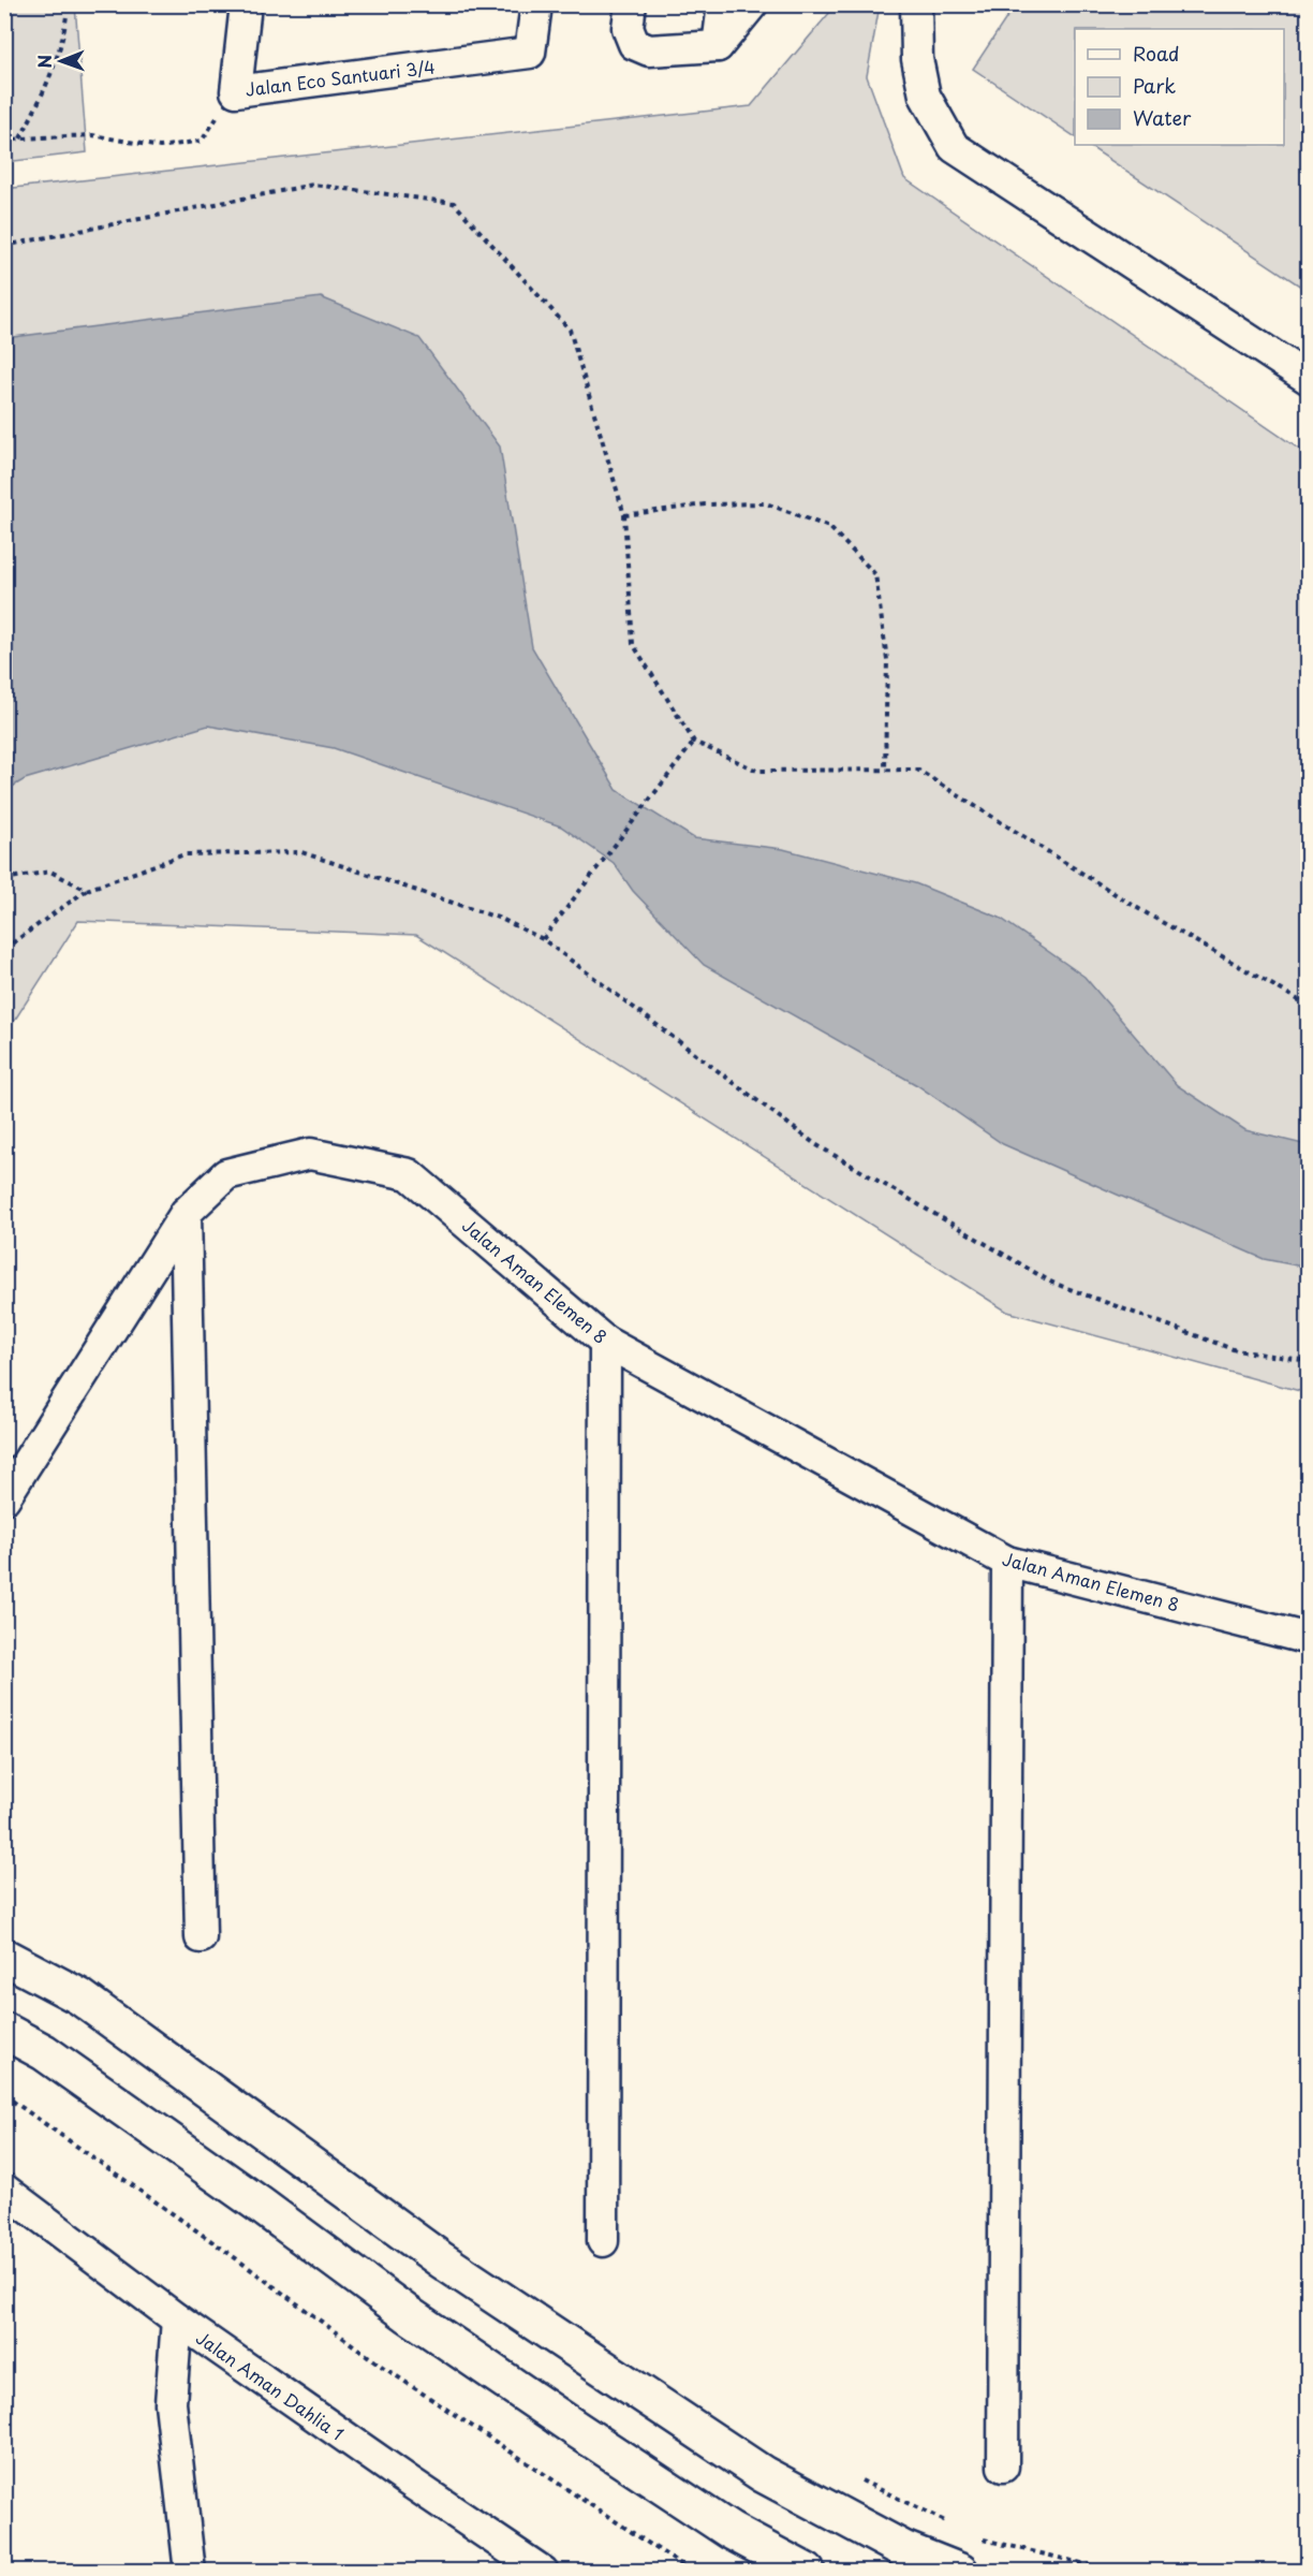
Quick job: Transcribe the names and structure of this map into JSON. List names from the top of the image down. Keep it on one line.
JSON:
{"streets":{"street":["Jalan Eco Santuari 3/4","Jalan Aman Elemen 8","Jalan Aman Dahlia 1"]},"legend":["Road","Park","Water"],"north":"left"}
